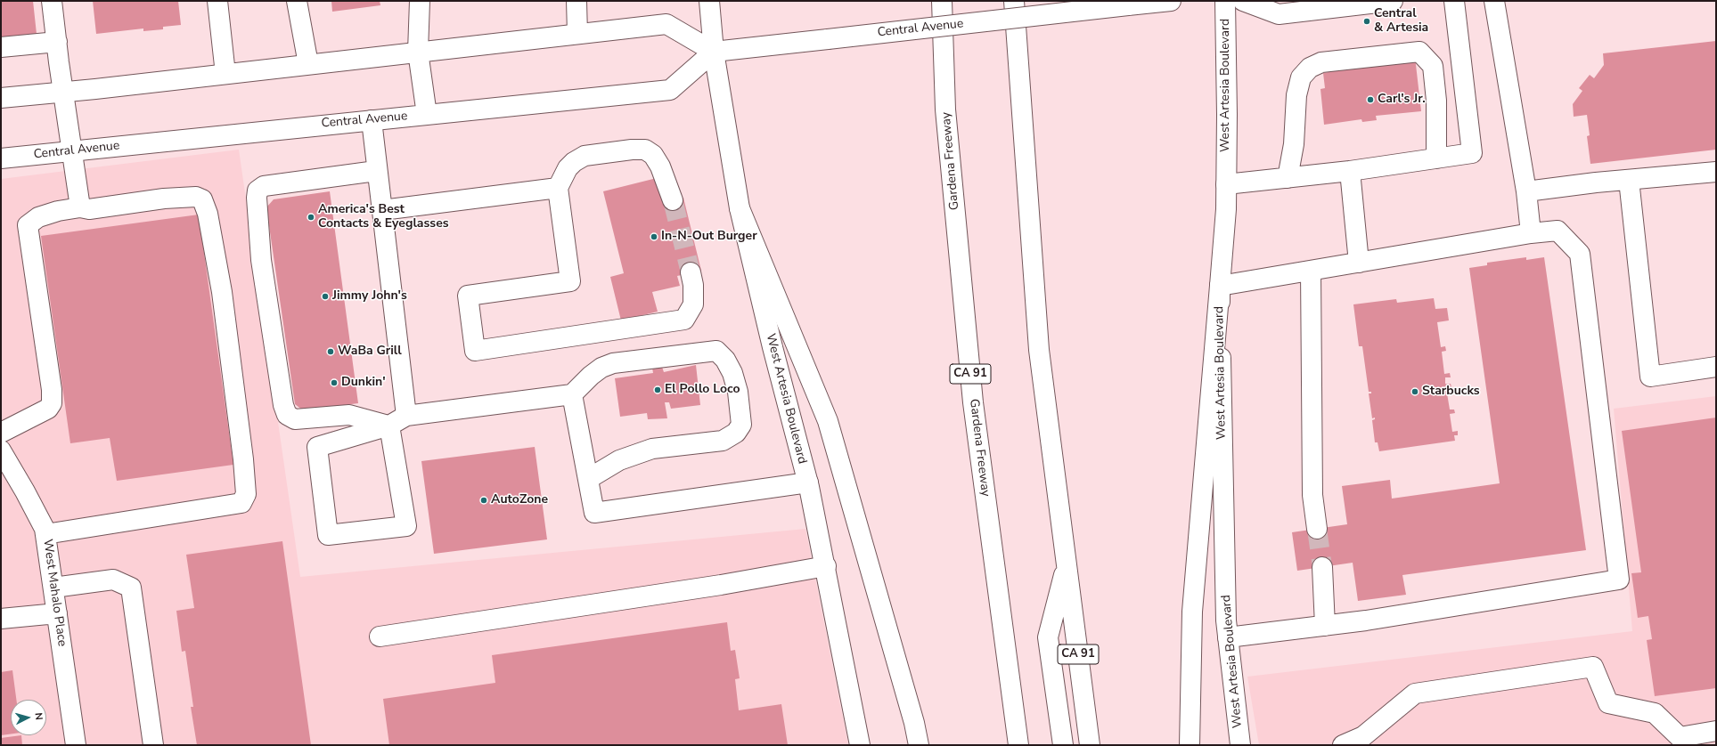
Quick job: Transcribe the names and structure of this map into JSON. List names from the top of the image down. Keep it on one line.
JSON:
{"streets":{"main road":["Central Avenue","West Artesia Boulevard","Gardena Freeway","CA 91","West Mahalo Place"]},"crossings":[["Central Avenue","West Artesia Boulevard"]],"places":["Central & Artesia","Carl's Jr.","America's Best Contacts & Eyeglasses","In-N-Out Burger","Jimmy John's","WaBa Grill","Dunkin'","El Pollo Loco","Starbucks","AutoZone"],"north":"right"}
